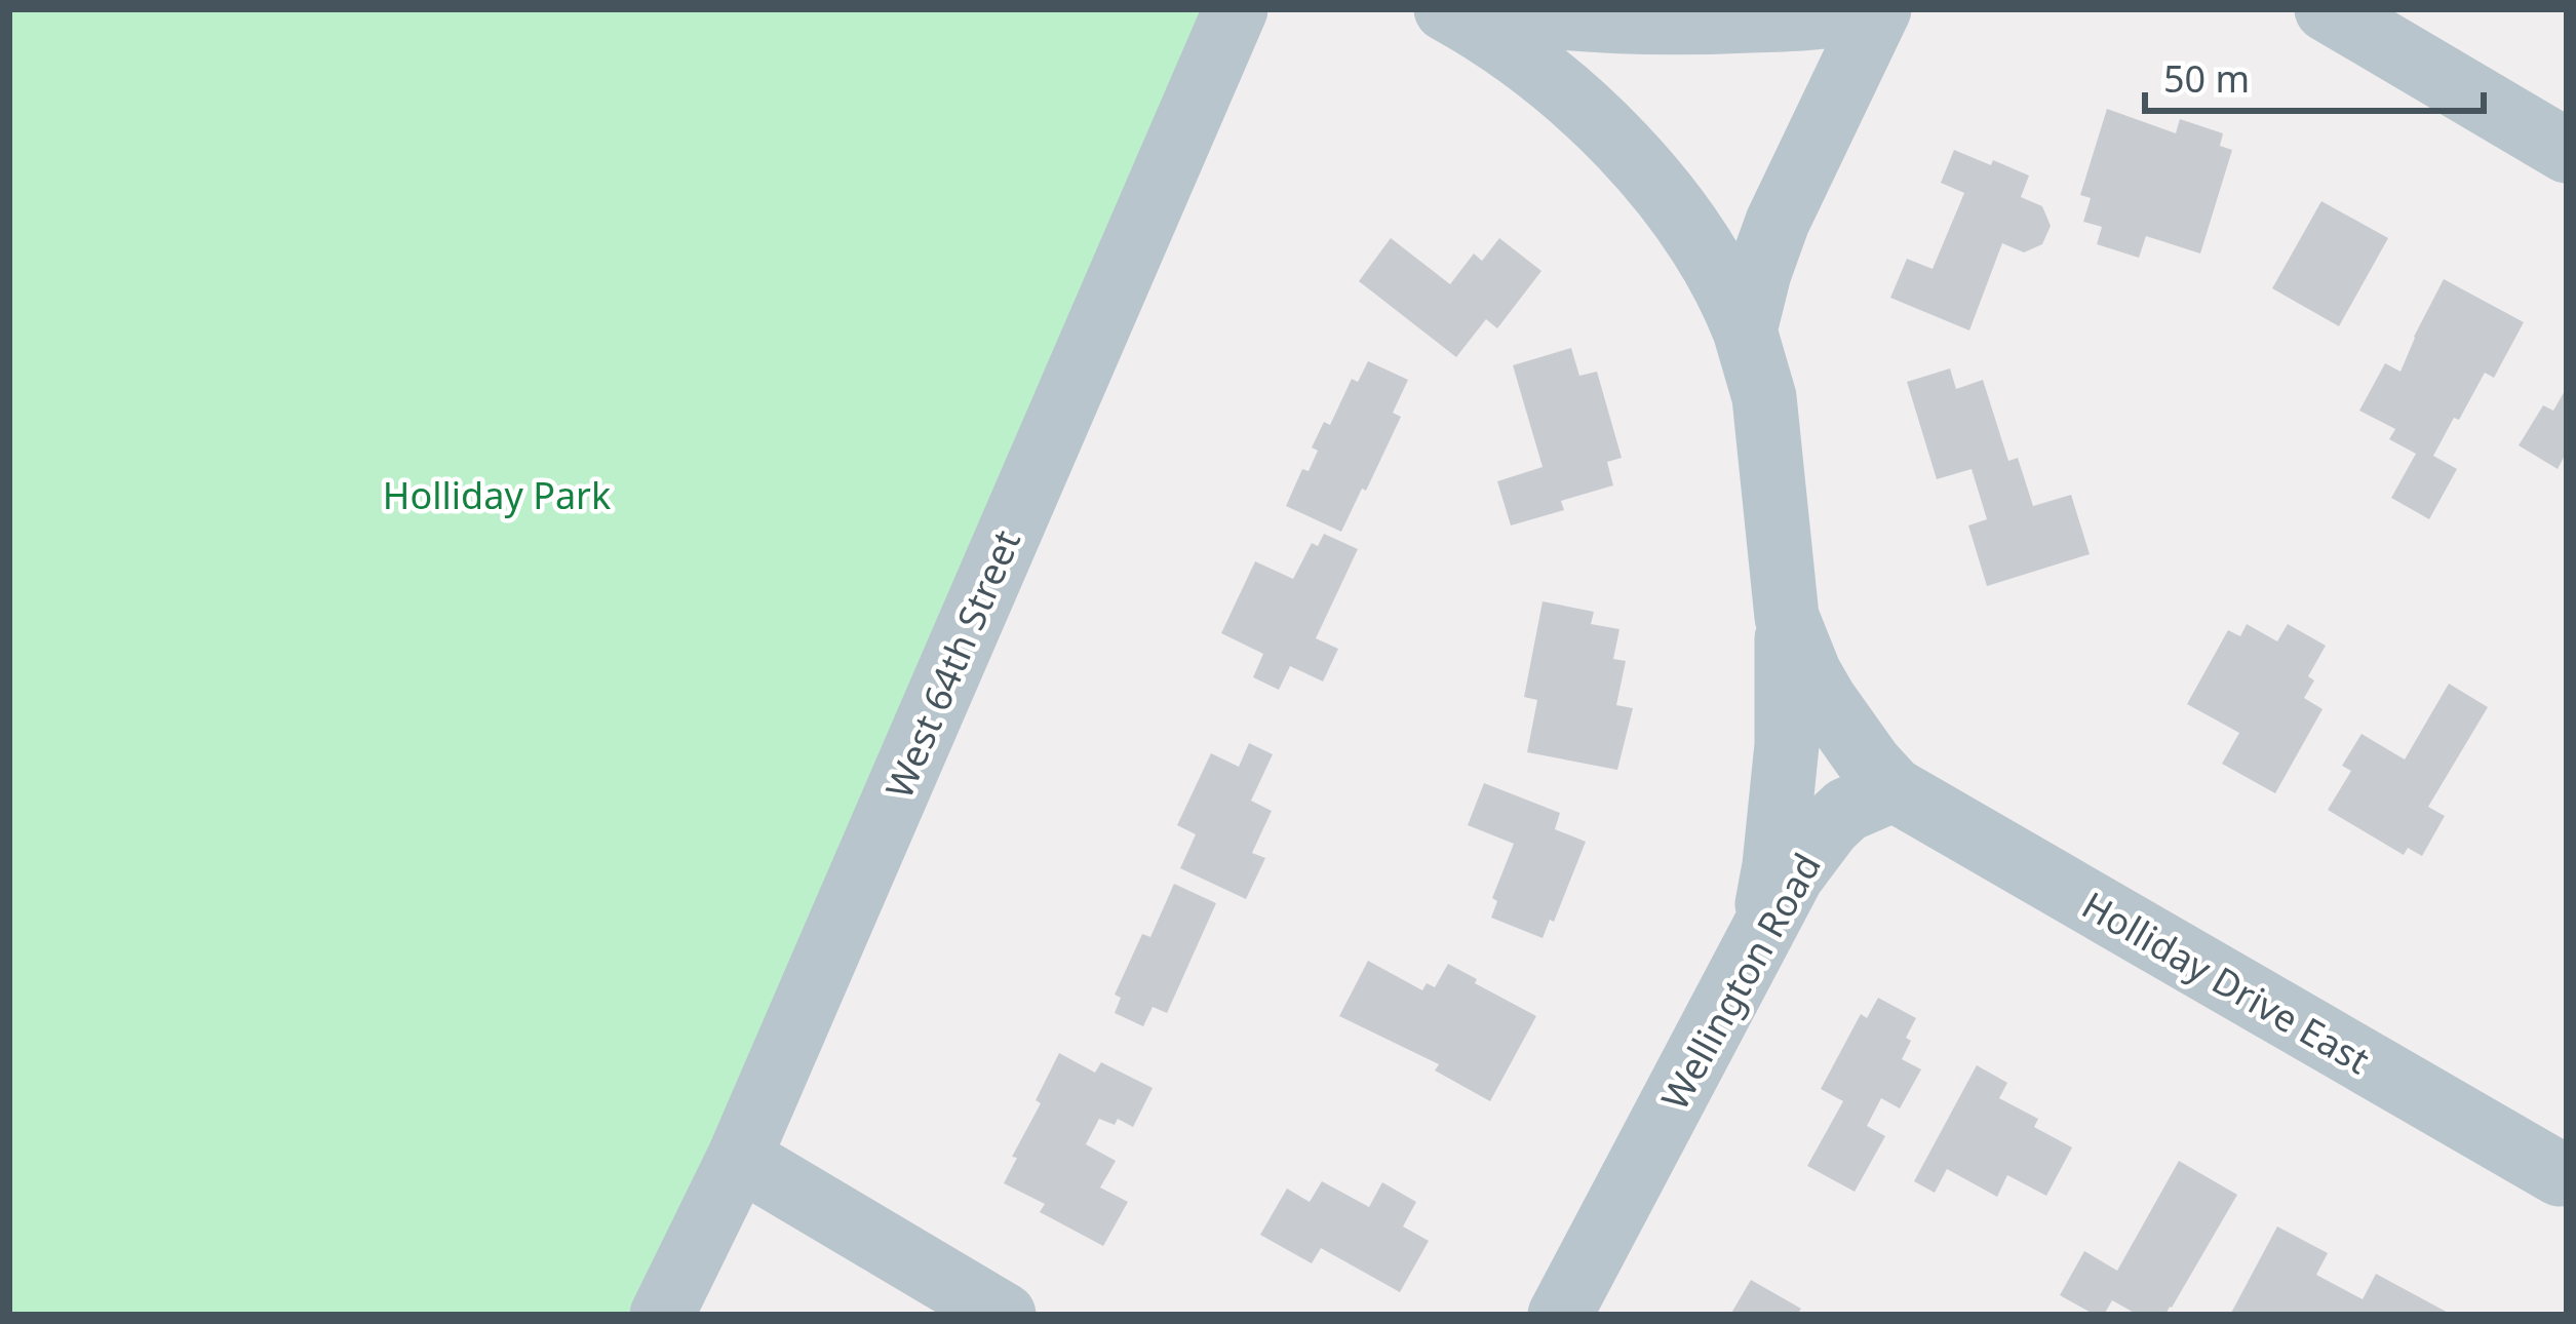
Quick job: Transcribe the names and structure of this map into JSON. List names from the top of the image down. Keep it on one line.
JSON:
{"streets":{"street":["West 64th Street","Wellington Road","Holliday Drive East"]},"crossings":[["Wellington Road","Holliday Drive East"]],"parks":["Holliday Park"],"scale_bar":"50 m"}
